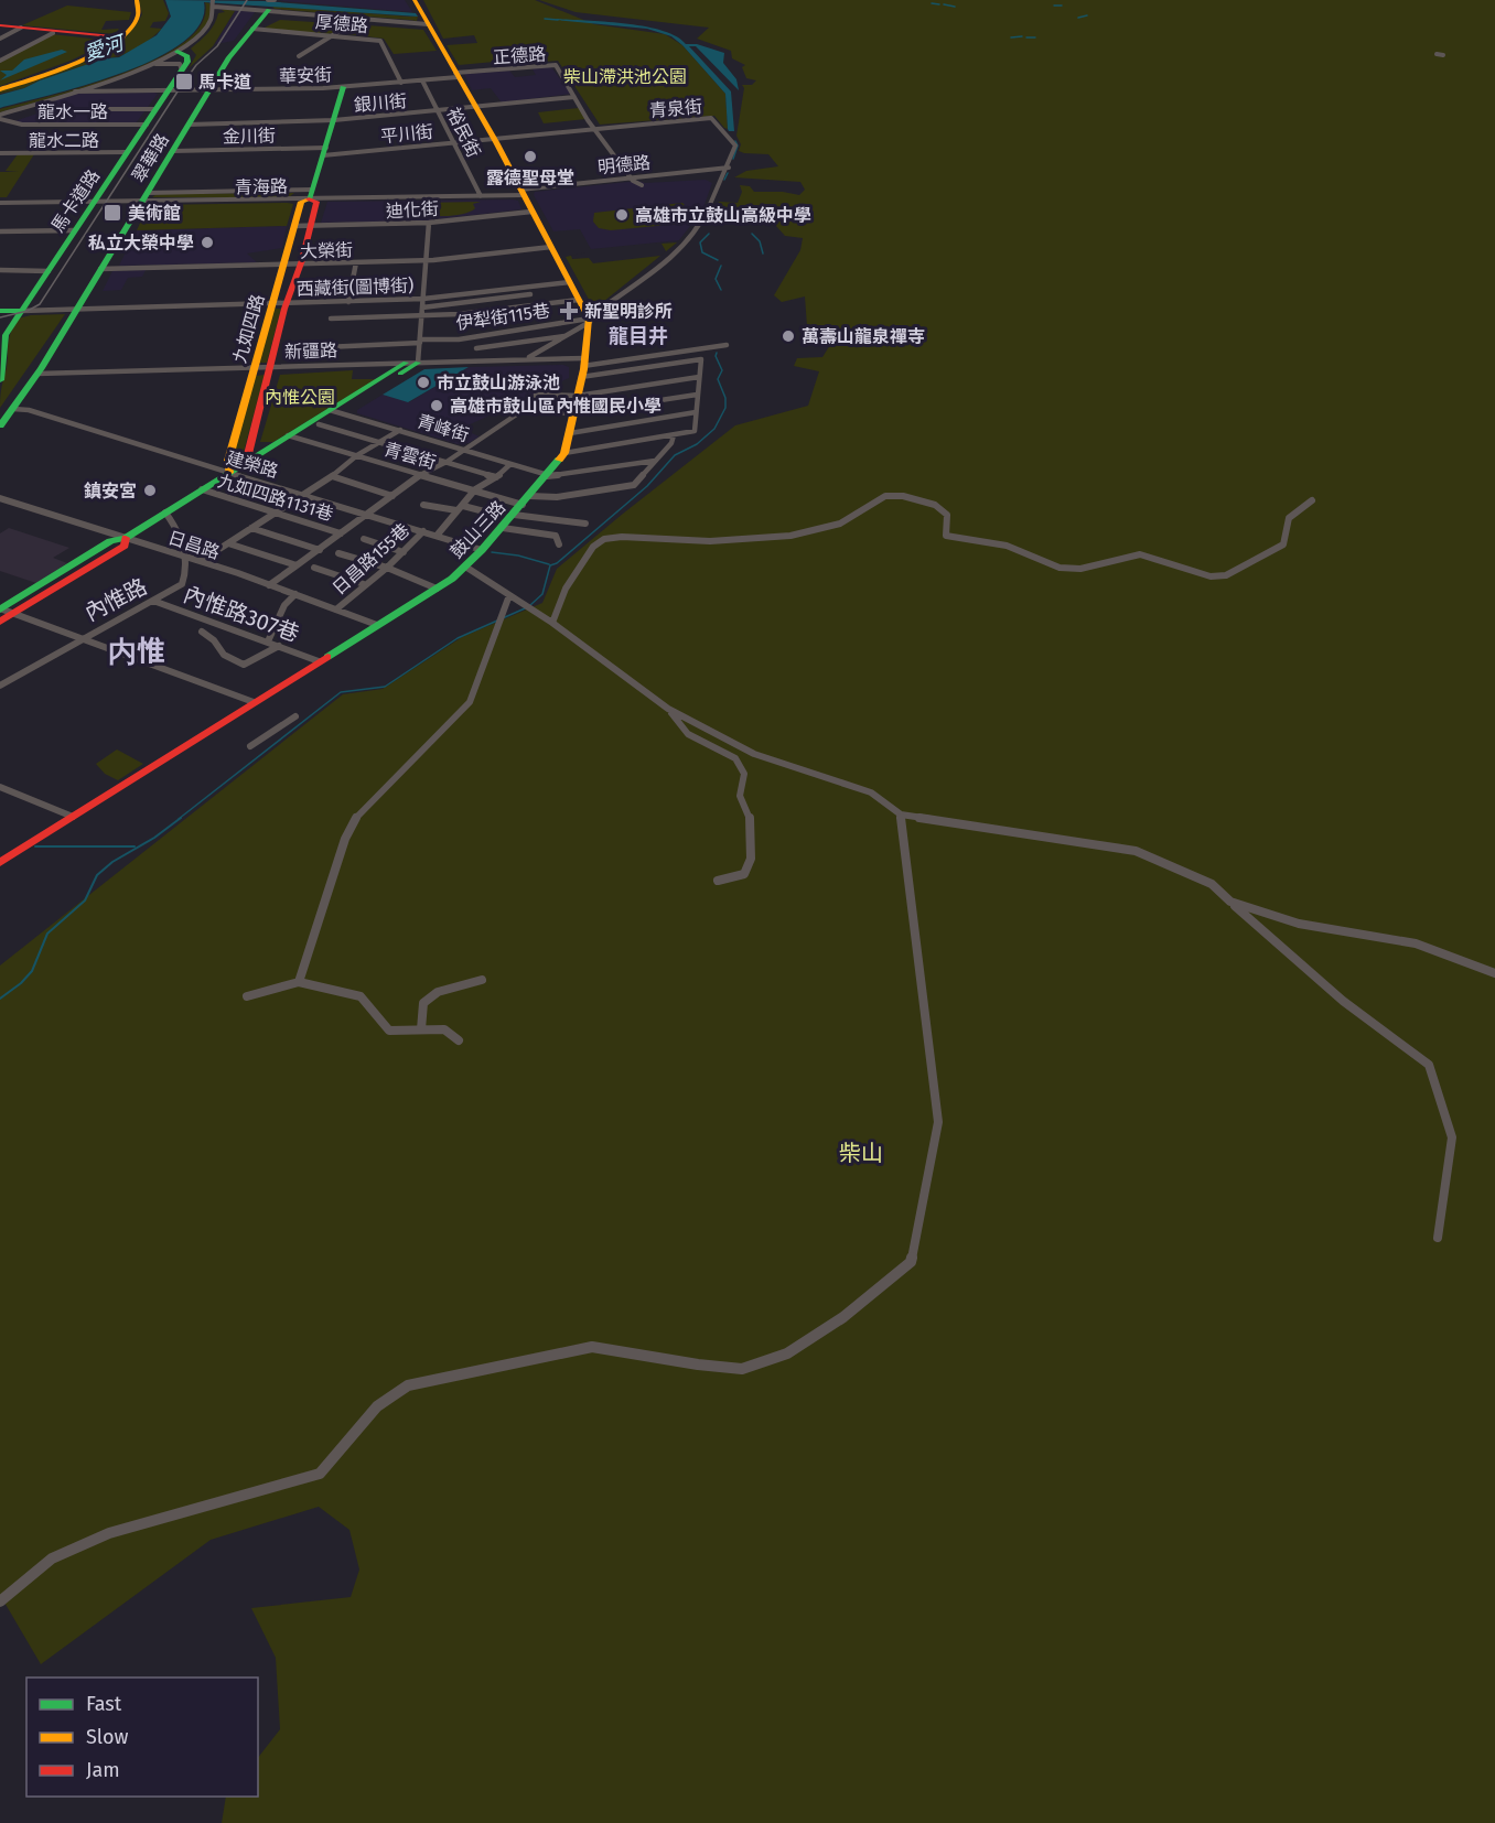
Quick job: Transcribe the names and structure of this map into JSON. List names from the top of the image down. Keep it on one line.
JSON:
{"streets":{"street":["厚德路","正德路","華安街","銀川街","青泉街","龍水一路","裕民街","平川街","金川街","龍水二路","翠華路","明德路","青海路","馬卡道路","迪化街","大榮街","西藏街(圖博街)","伊犁街115巷","九如四路","新疆路","青峰街","青雲街","建榮路","九如四路1131巷","鼓山三路","日昌路","日昌路155巷","內惟路","內惟路307巷"]},"crossings":[["厚德路","華安街"],["厚德路","翠華路"],["正德路","華安街"],["正德路","銀川街"],["正德路","青泉街"],["正德路","明德路"],["華安街","裕民街"],["華安街","翠華路"],["華安街","馬卡道路"],["華安街","九如四路"],["銀川街","裕民街"],["銀川街","翠華路"],["銀川街","九如四路"],["青泉街","平川街"],["青泉街","明德路"],["青泉街","伊犁街115巷"],["青泉街","鼓山三路"],["龍水一路","馬卡道路"],["裕民街","平川街"],["裕民街","青海路"],["平川街","金川街"],["平川街","九如四路"],["金川街","翠華路"],["金川街","九如四路"],["龍水二路","馬卡道路"],["翠華路","青海路"],["翠華路","大榮街"],["翠華路","西藏街(圖博街)"],["翠華路","新疆路"],["翠華路","建榮路"],["明德路","青海路"],["青海路","馬卡道路"],["青海路","九如四路"],["馬卡道路","西藏街(圖博街)"],["迪化街","九如四路"],["大榮街","九如四路"],["西藏街(圖博街)","九如四路"],["伊犁街115巷","鼓山三路"],["九如四路","新疆路"],["九如四路","建榮路"],["新疆路","鼓山三路"],["青峰街","鼓山三路"],["青雲街","鼓山三路"],["建榮路","鼓山三路"],["建榮路","日昌路155巷"],["鼓山三路","日昌路"],["鼓山三路","內惟路307巷"],["日昌路","日昌路155巷"],["日昌路","內惟路"],["內惟路","內惟路307巷"]],"districts":["龍目井","内惟"],"water":["愛河"],"parks":["柴山滯洪池公園","內惟公園","柴山"],"places":{"transit":["馬卡道","美術館"],"other":["露德聖母堂","高雄市立鼓山高級中學","私立大榮中學","萬壽山龍泉禪寺","市立鼓山游泳池","高雄市鼓山區內惟國民小學","鎮安宮"],"health":["新聖明診所"]},"legend":["Fast","Slow","Jam"]}
